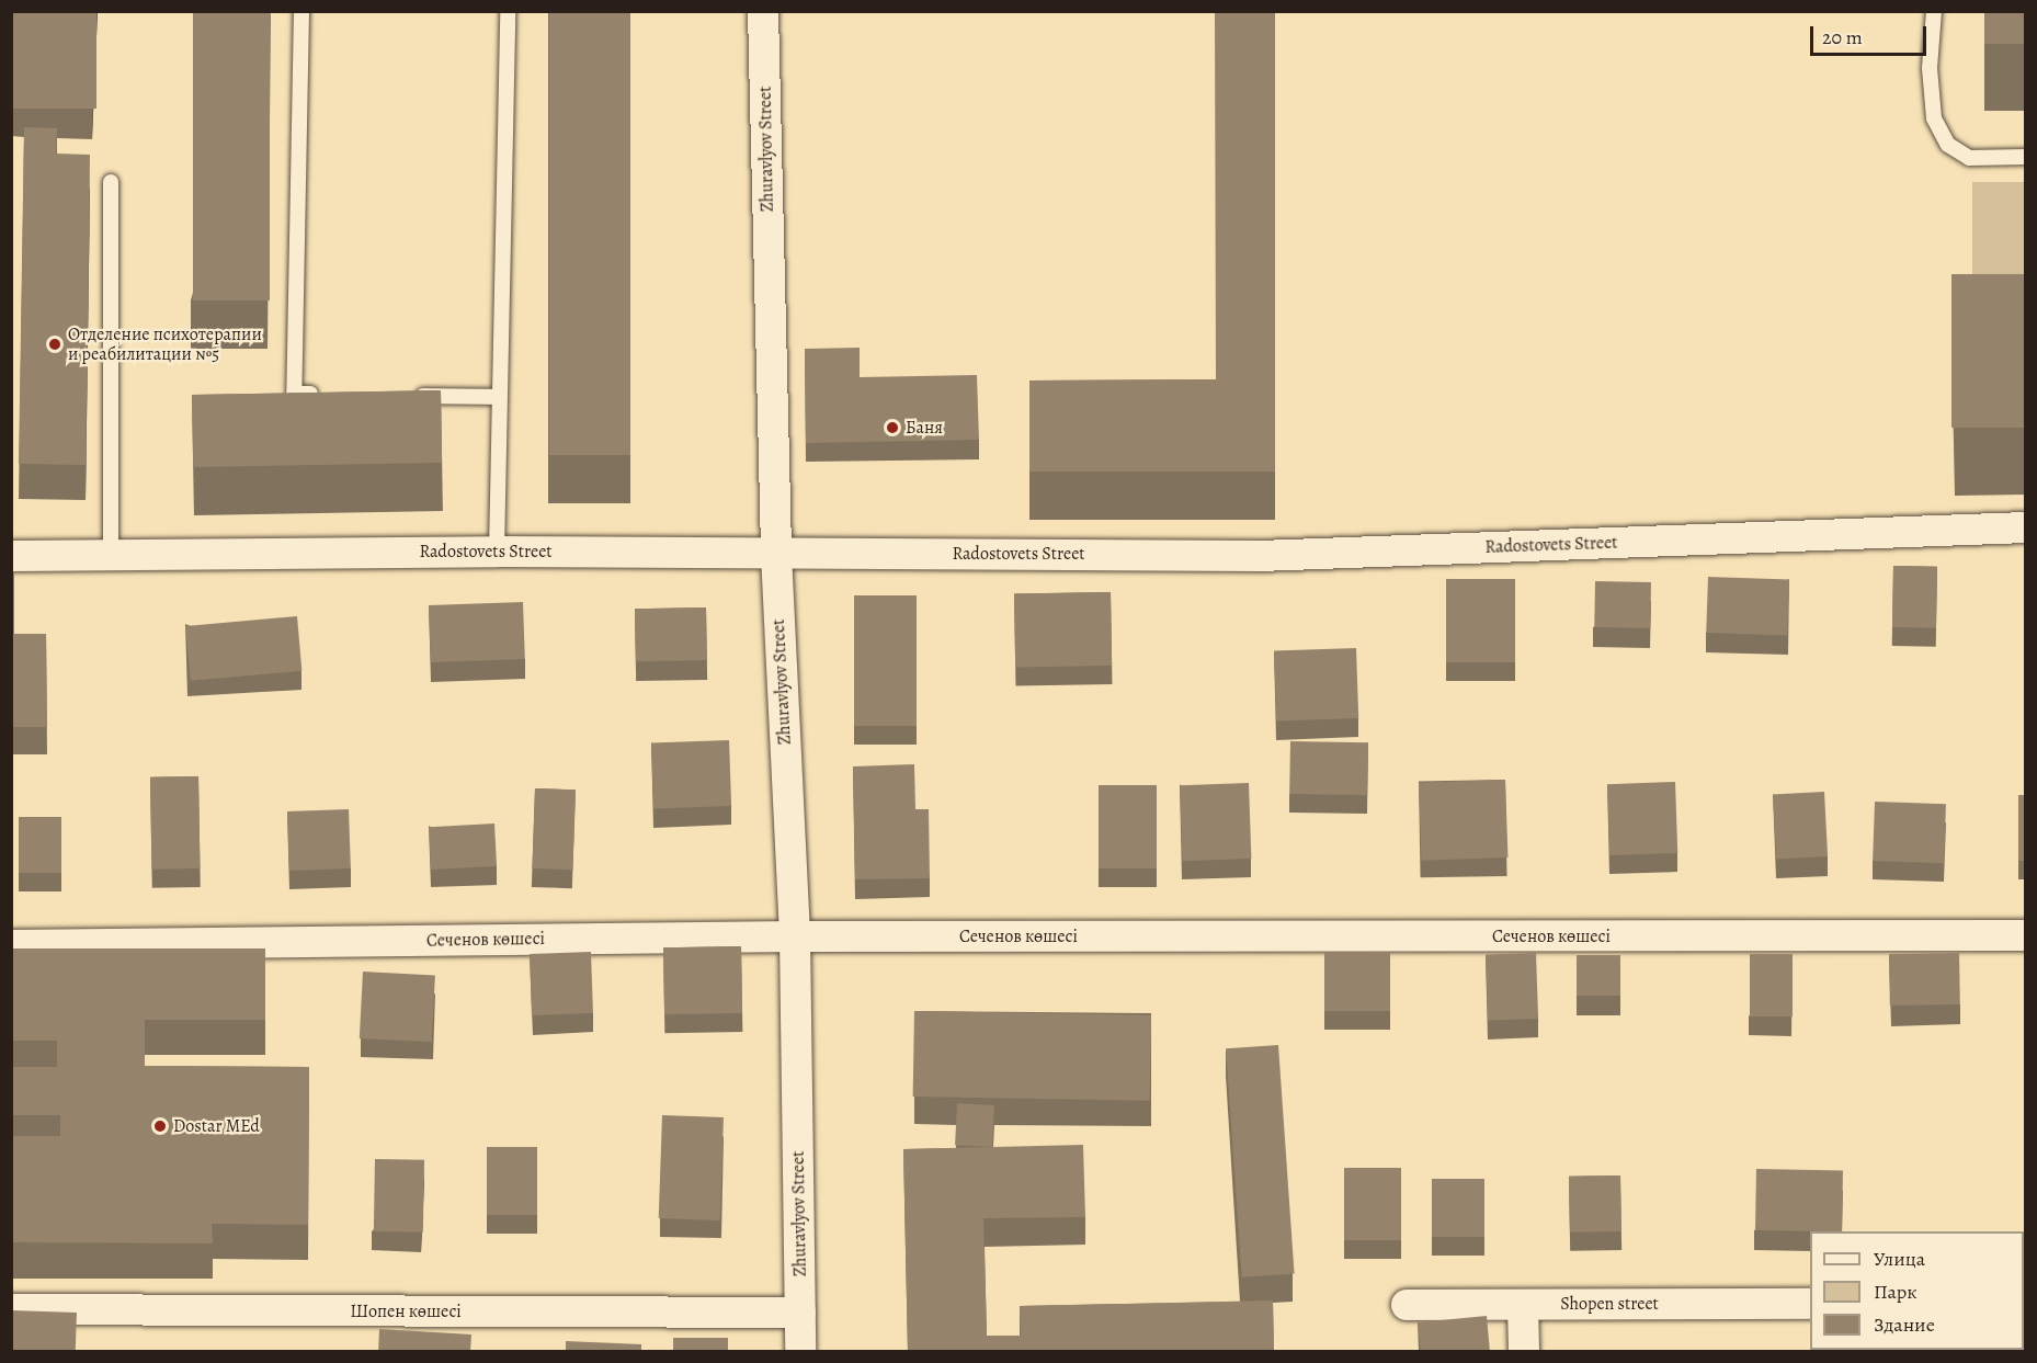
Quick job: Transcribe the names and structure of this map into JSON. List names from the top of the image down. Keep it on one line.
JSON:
{"streets":{"street":["Zhuravlyov Street","Radostovets Street","Сеченов көшесі","Shopen street","Шопен көшесі"]},"crossings":[["Zhuravlyov Street","Radostovets Street"],["Zhuravlyov Street","Сеченов көшесі"],["Zhuravlyov Street","Шопен көшесі"]],"places":["Отделение психотерапии и реабилитации №5","Баня","Dostar MEd"],"legend":["Улица","Парк","Здание"],"scale_bar":"20 m"}
